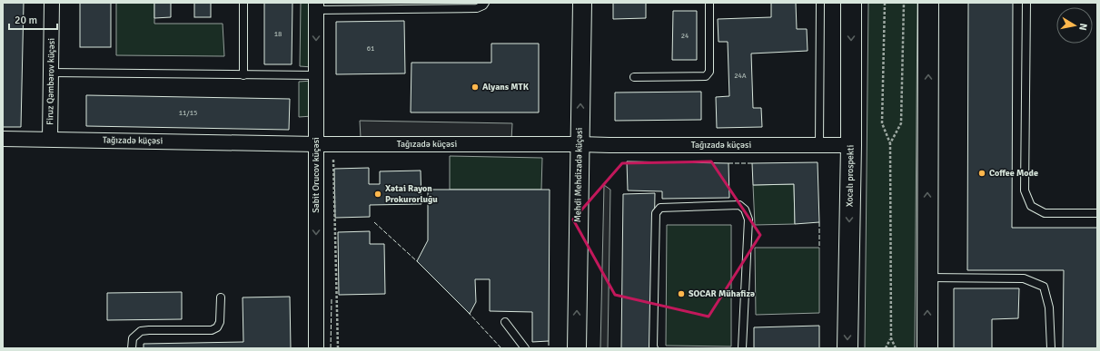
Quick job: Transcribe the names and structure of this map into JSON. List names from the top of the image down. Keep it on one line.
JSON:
{"streets":{"main road":["Xocalı prospekti"],"street":["Firuz Qəmbərov küçəsi","Tağızadə küçəsi","Sabit Orucov küçəsi","Mehdi Mehdizadə küçəsi"]},"crossings":[["Firuz Qəmbərov küçəsi","Tağızadə küçəsi"],["Tağızadə küçəsi","Sabit Orucov küçəsi"],["Tağızadə küçəsi","Mehdi Mehdizadə küçəsi"],["Tağızadə küçəsi","Xocalı prospekti"]],"one_way":["Sabit Orucov küçəsi","Mehdi Mehdizadə küçəsi"],"places":["Alyans MTK","Coffee Mode","Xətai Rayon Prokurorluğu","SOCAR Mühafizə"],"house_numbers":["18","24","61","24A","11/15"],"scale_bar":"20 m","north":"right"}
